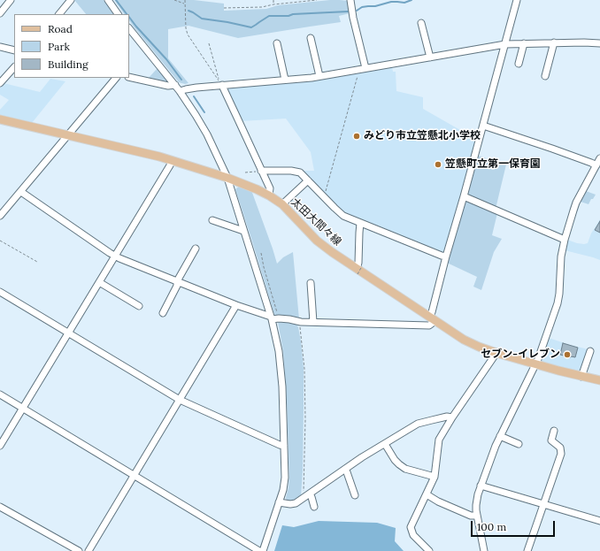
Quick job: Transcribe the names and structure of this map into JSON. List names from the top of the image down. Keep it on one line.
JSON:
{"streets":{"main road":["太田大間々線"]},"places":["みどり市立笠懸北小学校","笠懸町立第一保育園","セブン-イレブン"],"legend":["Road","Park","Building"],"scale_bar":"100 m"}
